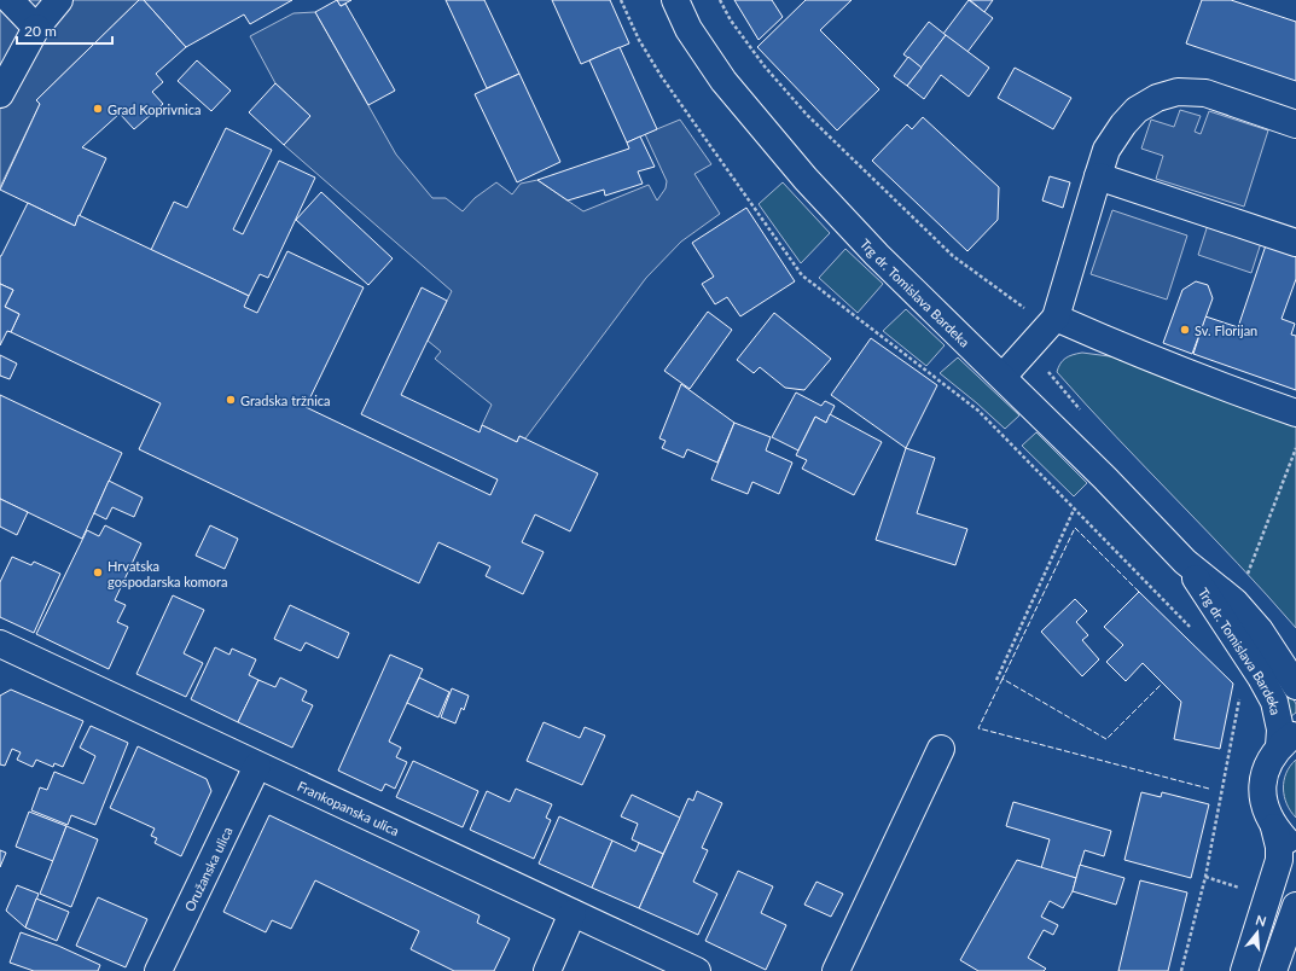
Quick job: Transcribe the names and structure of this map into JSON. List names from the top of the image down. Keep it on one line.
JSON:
{"streets":{"main road":["Trg dr. Tomislava Bardeka","Frankopanska ulica","Oružanska ulica"]},"crossings":[["Frankopanska ulica","Oružanska ulica"]],"places":["Grad Koprivnica","Sv. Florijan","Gradska tržnica","Hrvatska gospodarska komora"],"scale_bar":"20 m","north":"top"}
